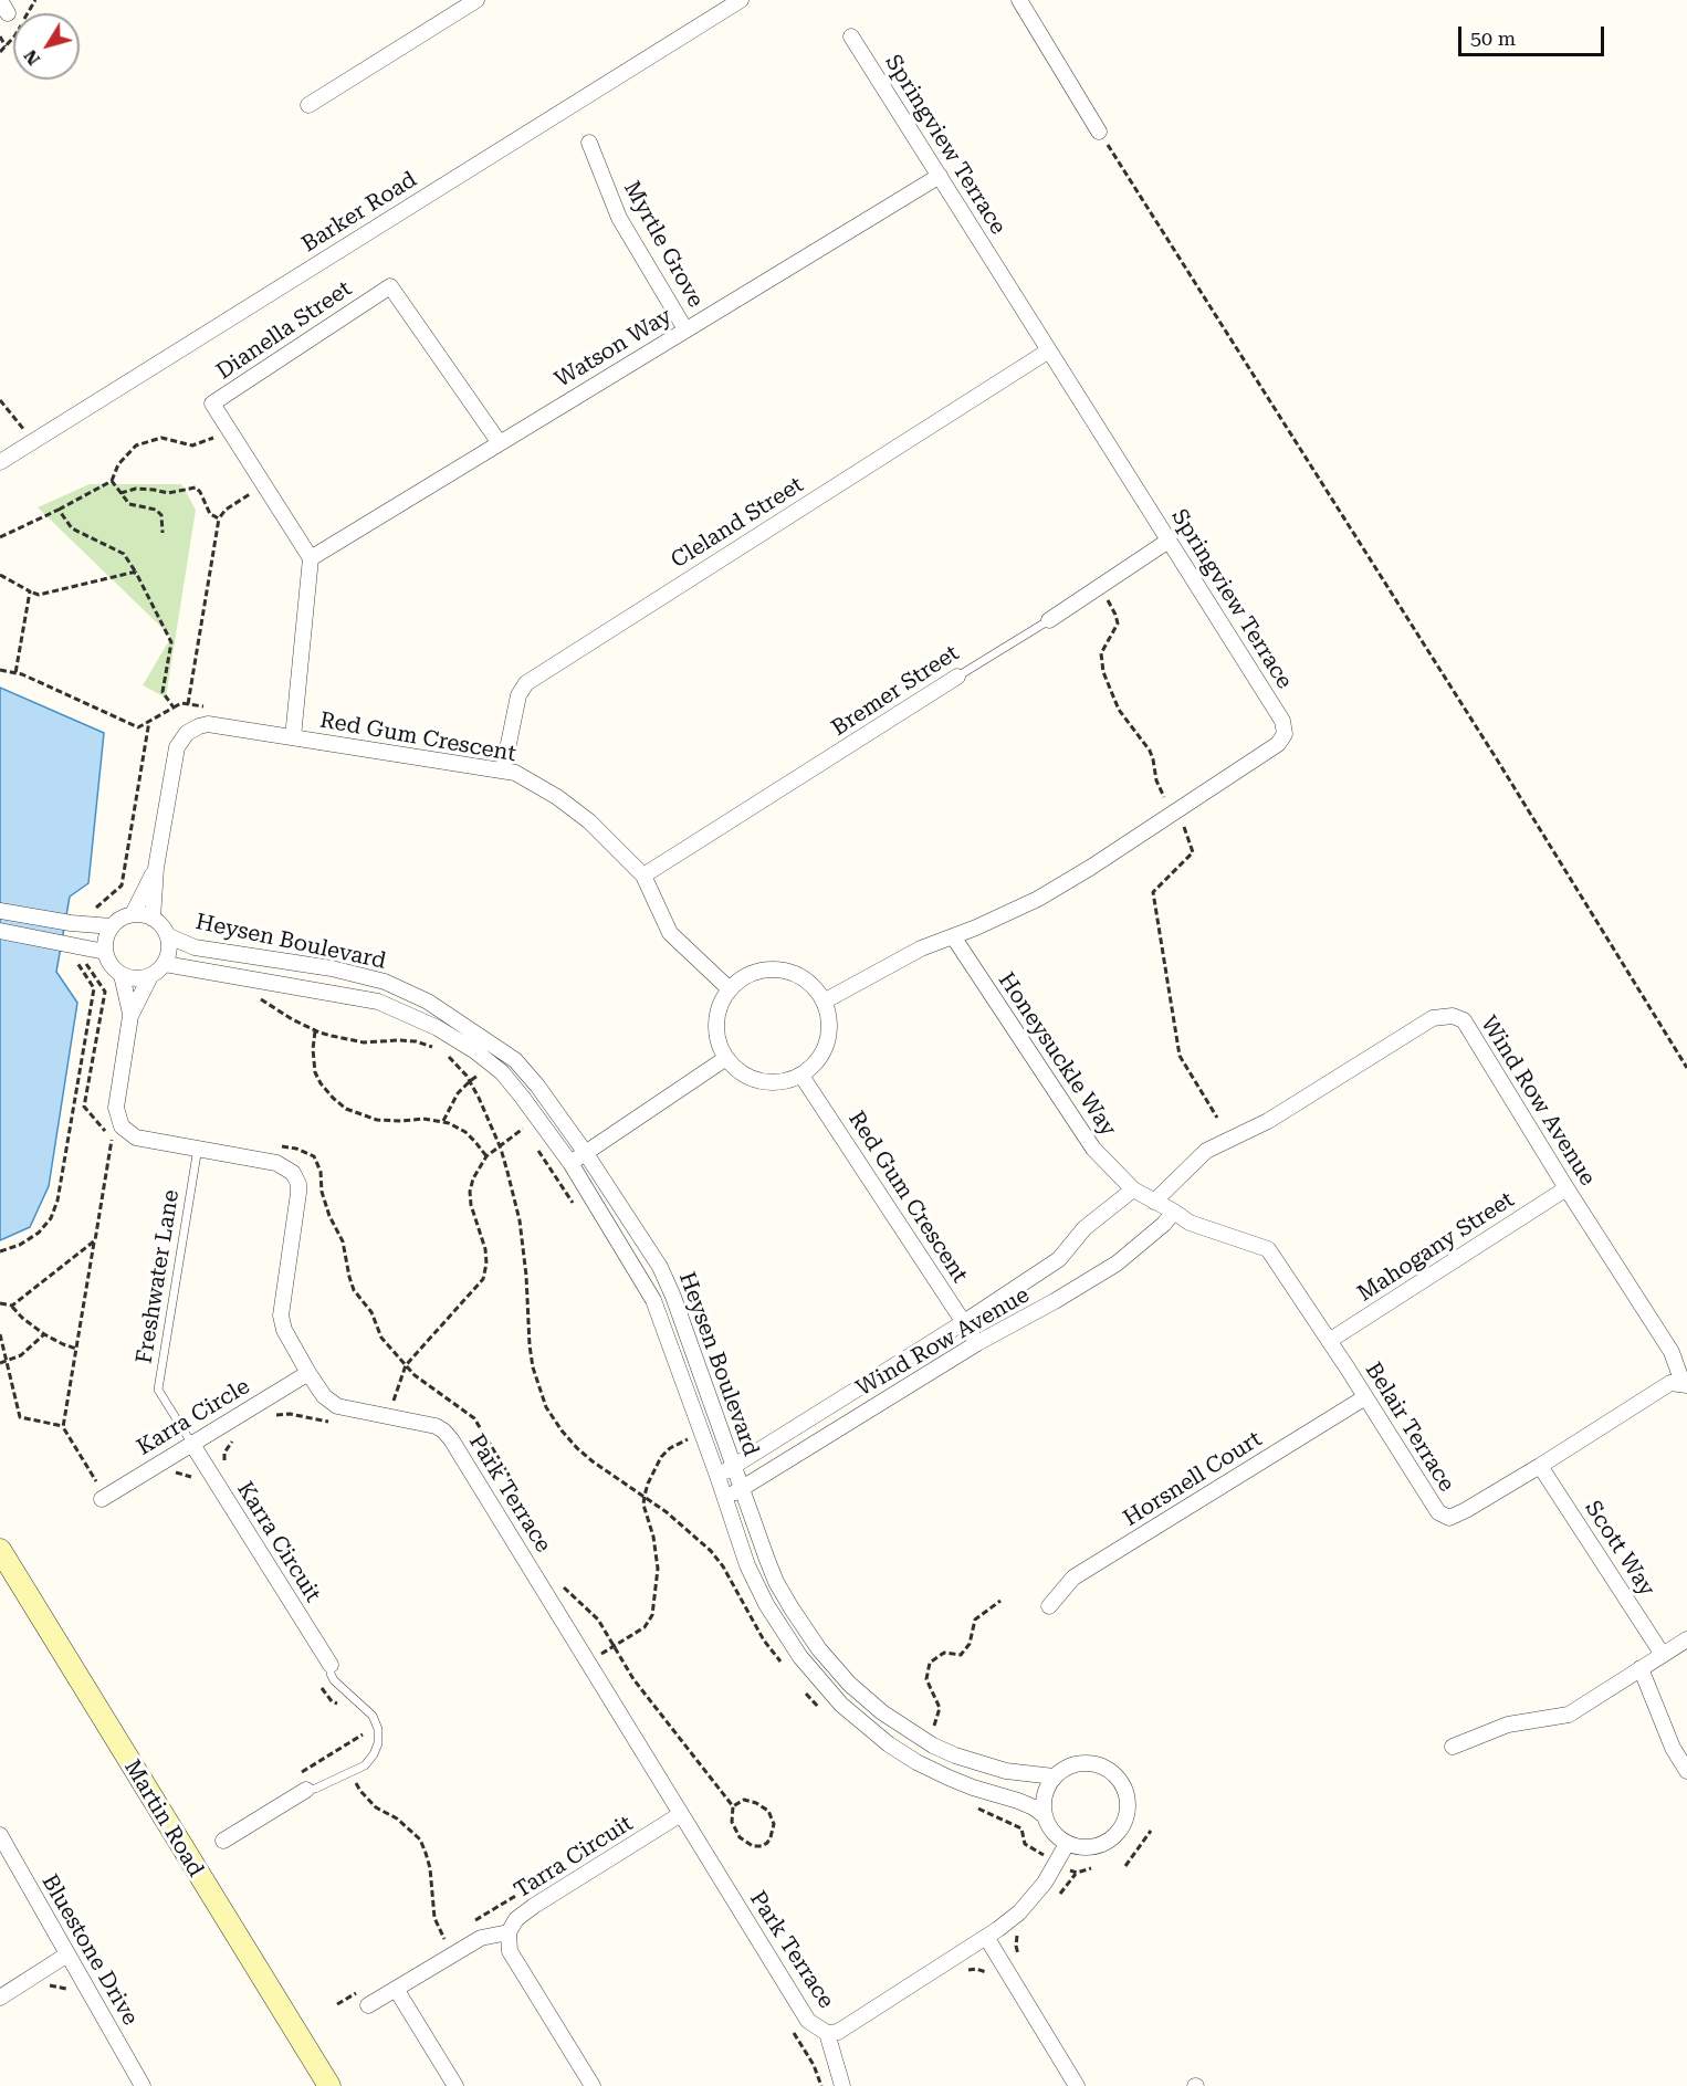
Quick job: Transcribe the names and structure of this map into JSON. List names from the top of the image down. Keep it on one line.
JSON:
{"streets":{"street":["Springview Terrace","Barker Road","Myrtle Grove","Dianella Street","Watson Way","Cleland Street","Bremer Street","Red Gum Crescent","Heysen Boulevard","Honeysuckle Way","Wind Row Avenue","Mahogany Street","Karra Circle","Belair Terrace","Horsnell Court","Park Terrace","Karra Circuit","Scott Way","Martin Road","Tarra Circuit","Bluestone Drive"],"lane":["Freshwater Lane"]},"crossings":[["Springview Terrace","Watson Way"],["Springview Terrace","Cleland Street"],["Springview Terrace","Bremer Street"],["Springview Terrace","Red Gum Crescent"],["Springview Terrace","Honeysuckle Way"],["Myrtle Grove","Watson Way"],["Dianella Street","Watson Way"],["Cleland Street","Red Gum Crescent"],["Bremer Street","Red Gum Crescent"],["Red Gum Crescent","Heysen Boulevard"],["Red Gum Crescent","Wind Row Avenue"],["Heysen Boulevard","Wind Row Avenue"],["Heysen Boulevard","Park Terrace"],["Honeysuckle Way","Wind Row Avenue"],["Honeysuckle Way","Belair Terrace"],["Wind Row Avenue","Mahogany Street"],["Wind Row Avenue","Belair Terrace"],["Mahogany Street","Belair Terrace"],["Freshwater Lane","Karra Circle"],["Freshwater Lane","Park Terrace"],["Freshwater Lane","Karra Circuit"],["Karra Circle","Park Terrace"],["Karra Circle","Karra Circuit"],["Belair Terrace","Horsnell Court"],["Belair Terrace","Scott Way"],["Park Terrace","Tarra Circuit"]],"scale_bar":"50 m","north":"bottom left"}
